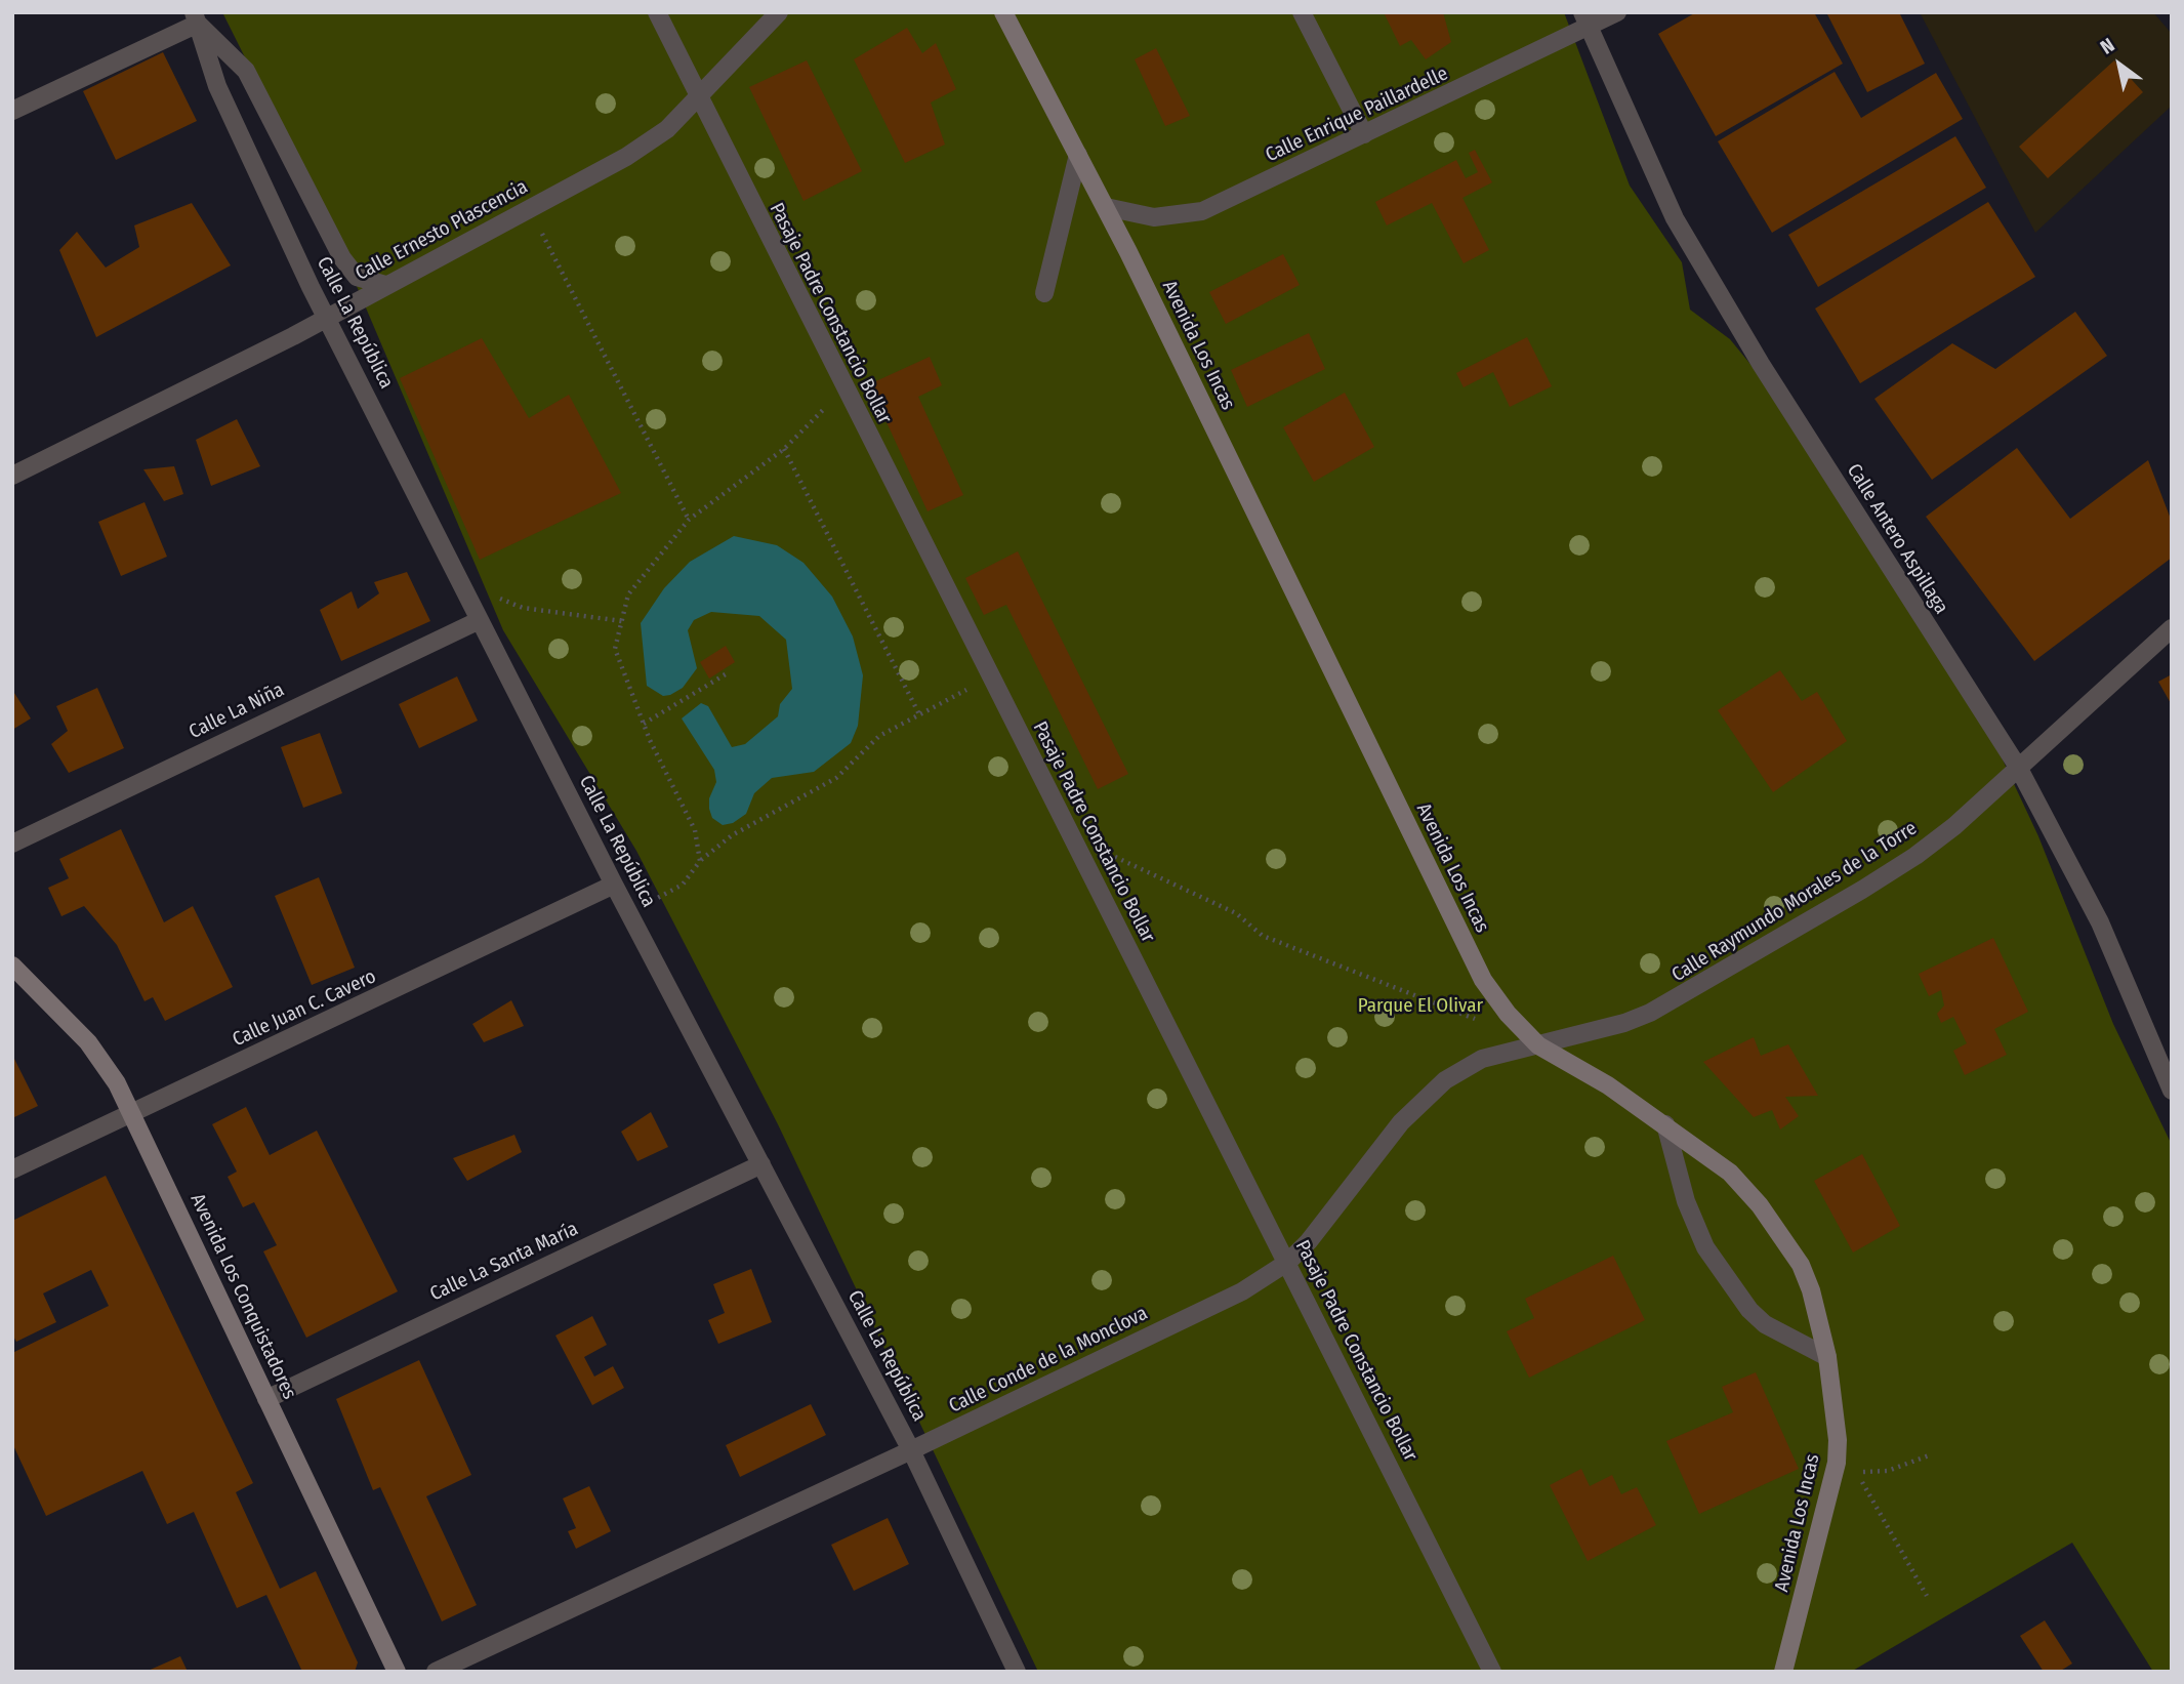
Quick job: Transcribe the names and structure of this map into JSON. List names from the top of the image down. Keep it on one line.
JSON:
{"streets":{"street":["Calle Enrique Paillardelle","Calle Ernesto Plascencia","Pasaje Padre Constancio Bollar","Calle La República","Avenida Los Incas","Calle Antero Aspillaga","Calle La Niña","Calle Raymundo Morales de la Torre","Calle Juan C. Cavero","Calle La Santa María","Avenida Los Conquistadores","Calle Conde de la Monclova"]},"crossings":[["Calle Enrique Paillardelle","Avenida Los Incas"],["Calle Enrique Paillardelle","Calle Antero Aspillaga"],["Calle Ernesto Plascencia","Pasaje Padre Constancio Bollar"],["Calle Ernesto Plascencia","Calle La República"],["Pasaje Padre Constancio Bollar","Calle Conde de la Monclova"],["Calle La República","Calle La Niña"],["Calle La República","Calle Juan C. Cavero"],["Calle La República","Calle La Santa María"],["Calle La República","Calle Conde de la Monclova"],["Avenida Los Incas","Calle Raymundo Morales de la Torre"],["Avenida Los Incas","Calle Conde de la Monclova"],["Calle Antero Aspillaga","Calle Raymundo Morales de la Torre"],["Calle Raymundo Morales de la Torre","Calle Conde de la Monclova"],["Calle Juan C. Cavero","Avenida Los Conquistadores"],["Calle La Santa María","Avenida Los Conquistadores"]],"parks":["Parque El Olivar"],"north":"top left"}
